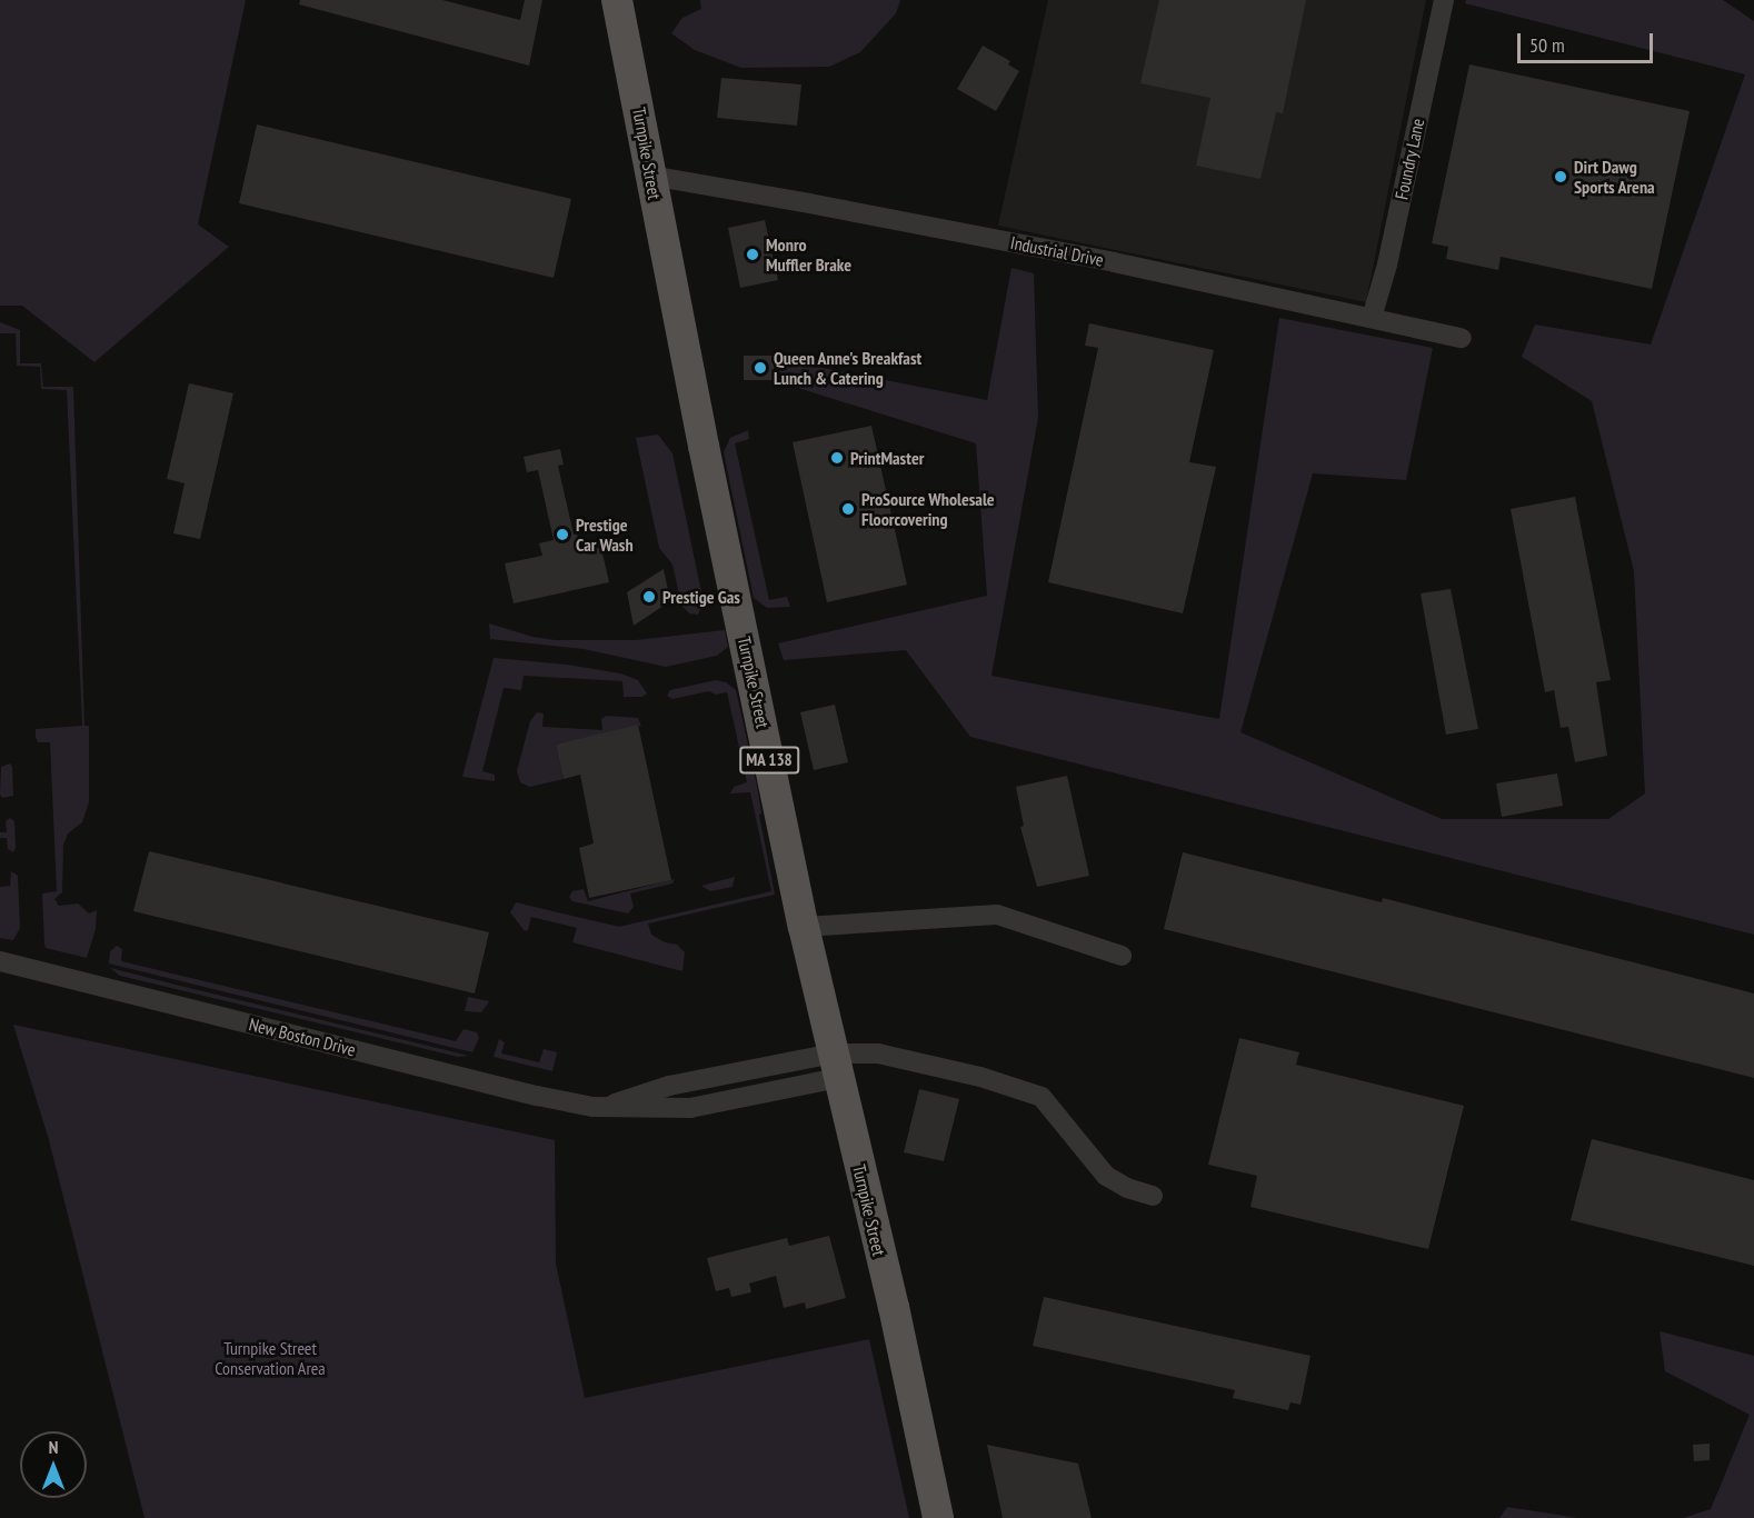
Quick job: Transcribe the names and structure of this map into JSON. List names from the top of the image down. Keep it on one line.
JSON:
{"streets":{"main road":["Turnpike Street","MA 138"],"street":["Foundry Lane","Industrial Drive","New Boston Drive"]},"crossings":[["Turnpike Street","Industrial Drive"],["Turnpike Street","New Boston Drive"],["Foundry Lane","Industrial Drive"]],"parks":["Turnpike Street Conservation Area"],"places":["Dirt Dawg Sports Arena","Monro Muffler Brake","Queen Anne's Breakfast Lunch & Catering","PrintMaster","ProSource Wholesale Floorcovering","Prestige Car Wash","Prestige Gas"],"scale_bar":"50 m","north":"top"}
